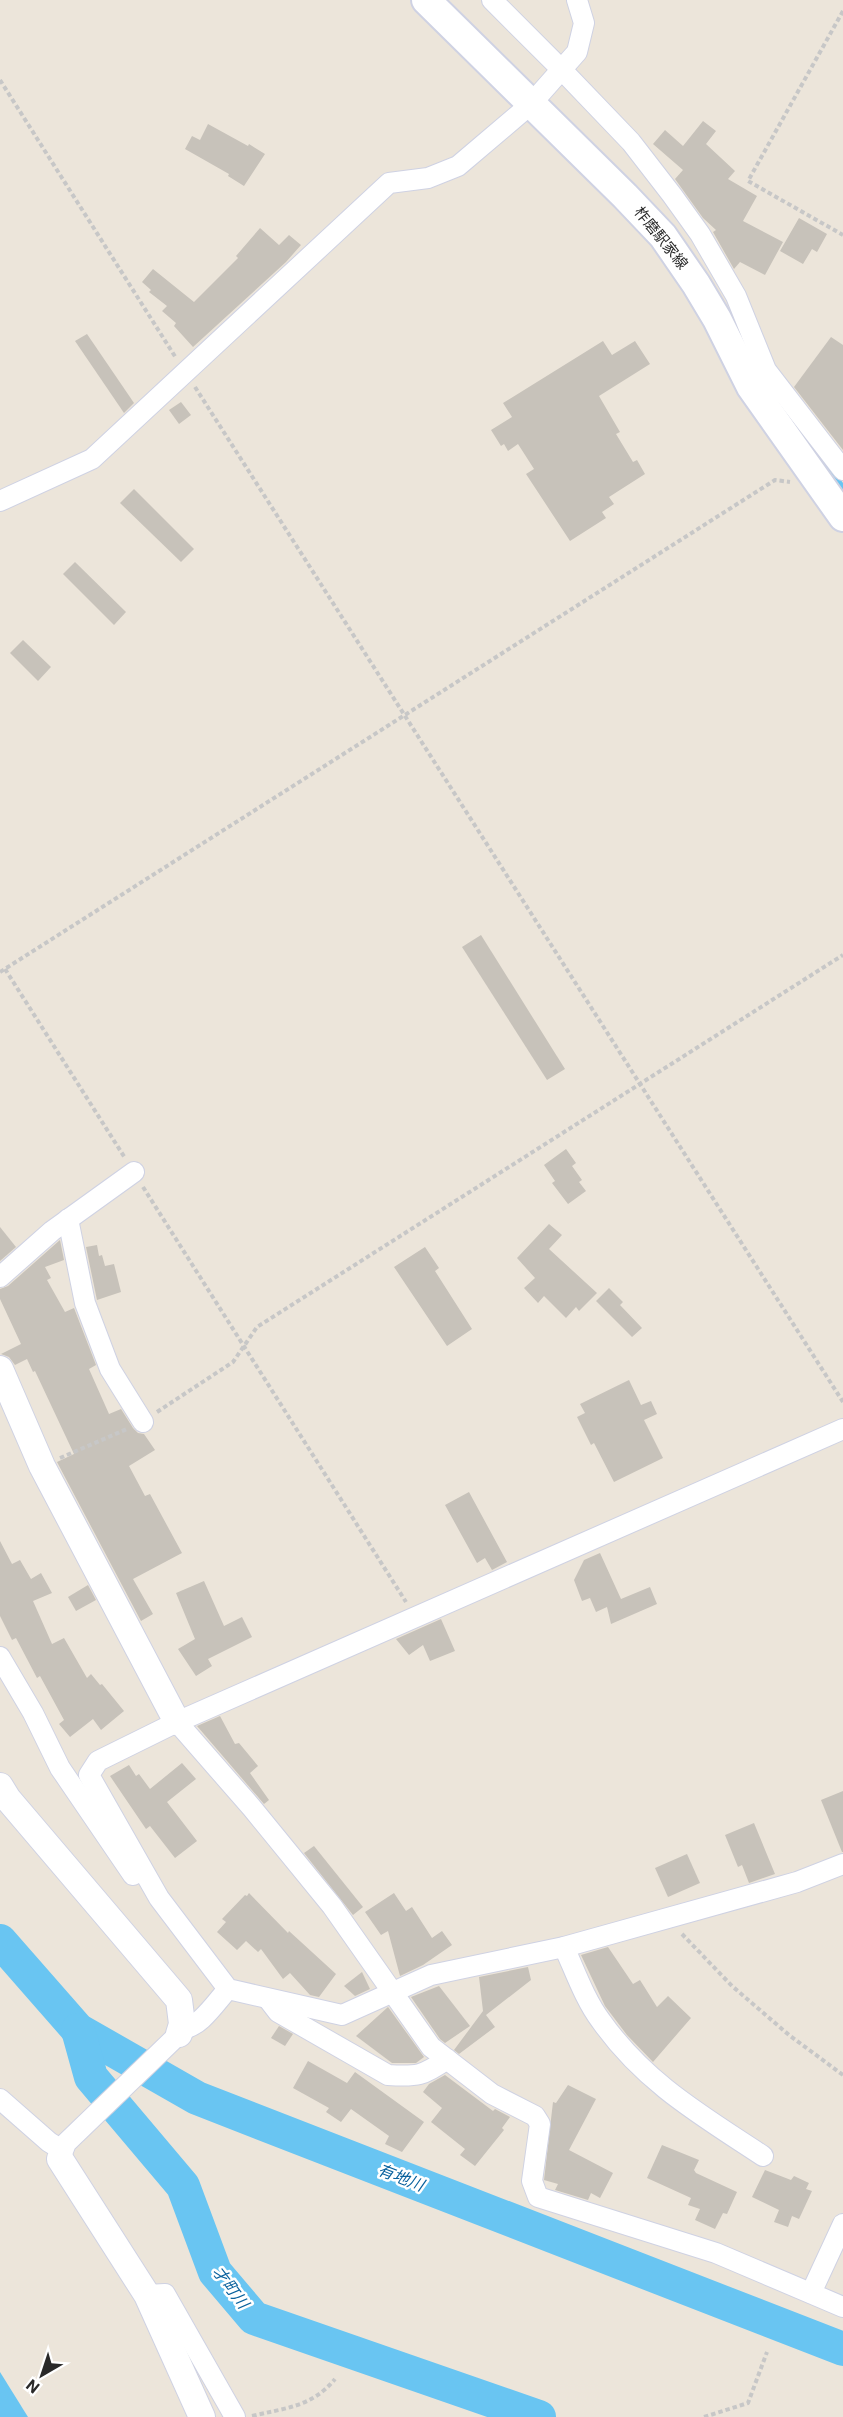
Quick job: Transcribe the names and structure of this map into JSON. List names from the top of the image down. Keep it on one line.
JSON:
{"streets":{"main road":["柞磨駅家線"]},"water":["有地川","才町川"],"north":"bottom left"}
